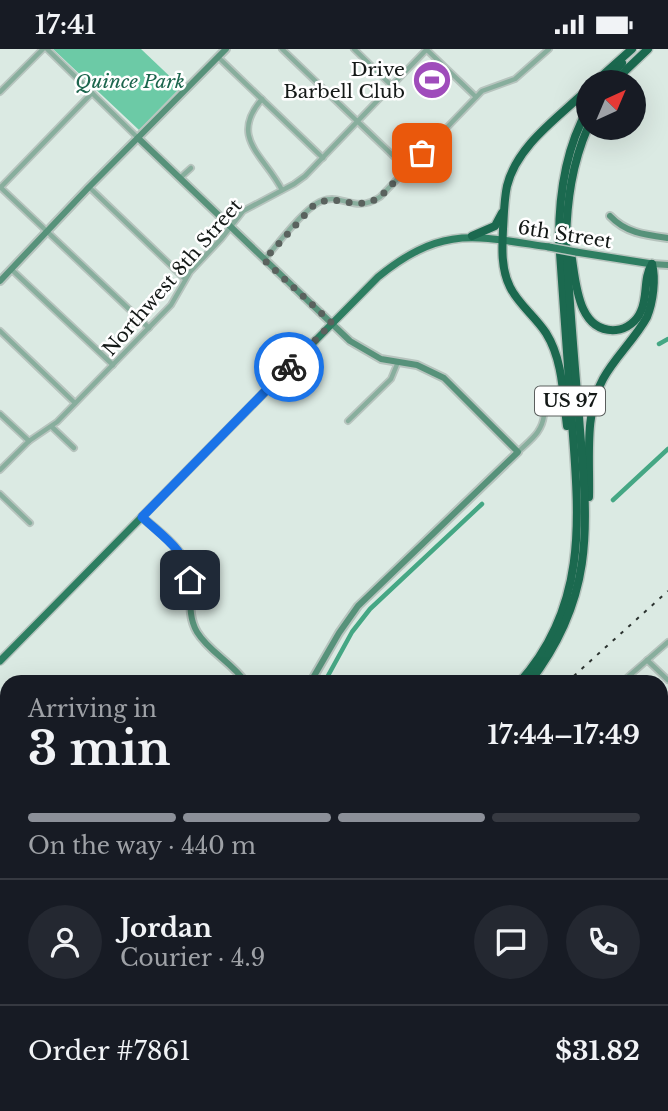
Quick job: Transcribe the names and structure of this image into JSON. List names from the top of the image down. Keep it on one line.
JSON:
{"streets":{"highway":["US 97"],"main road":["6th Street"],"street":["Northwest 8th Street"]},"parks":["Quince Park"],"places":{"sports":["Drive Barbell Club"]},"north":"top right","page":{"status":"17:41","heading":["3 min","Arriving in","17:44–17:49"],"panel":["Jordan","Courier · 4.9","Order #7861","$31.82"],"bar":"On the way · 440 m"}}
